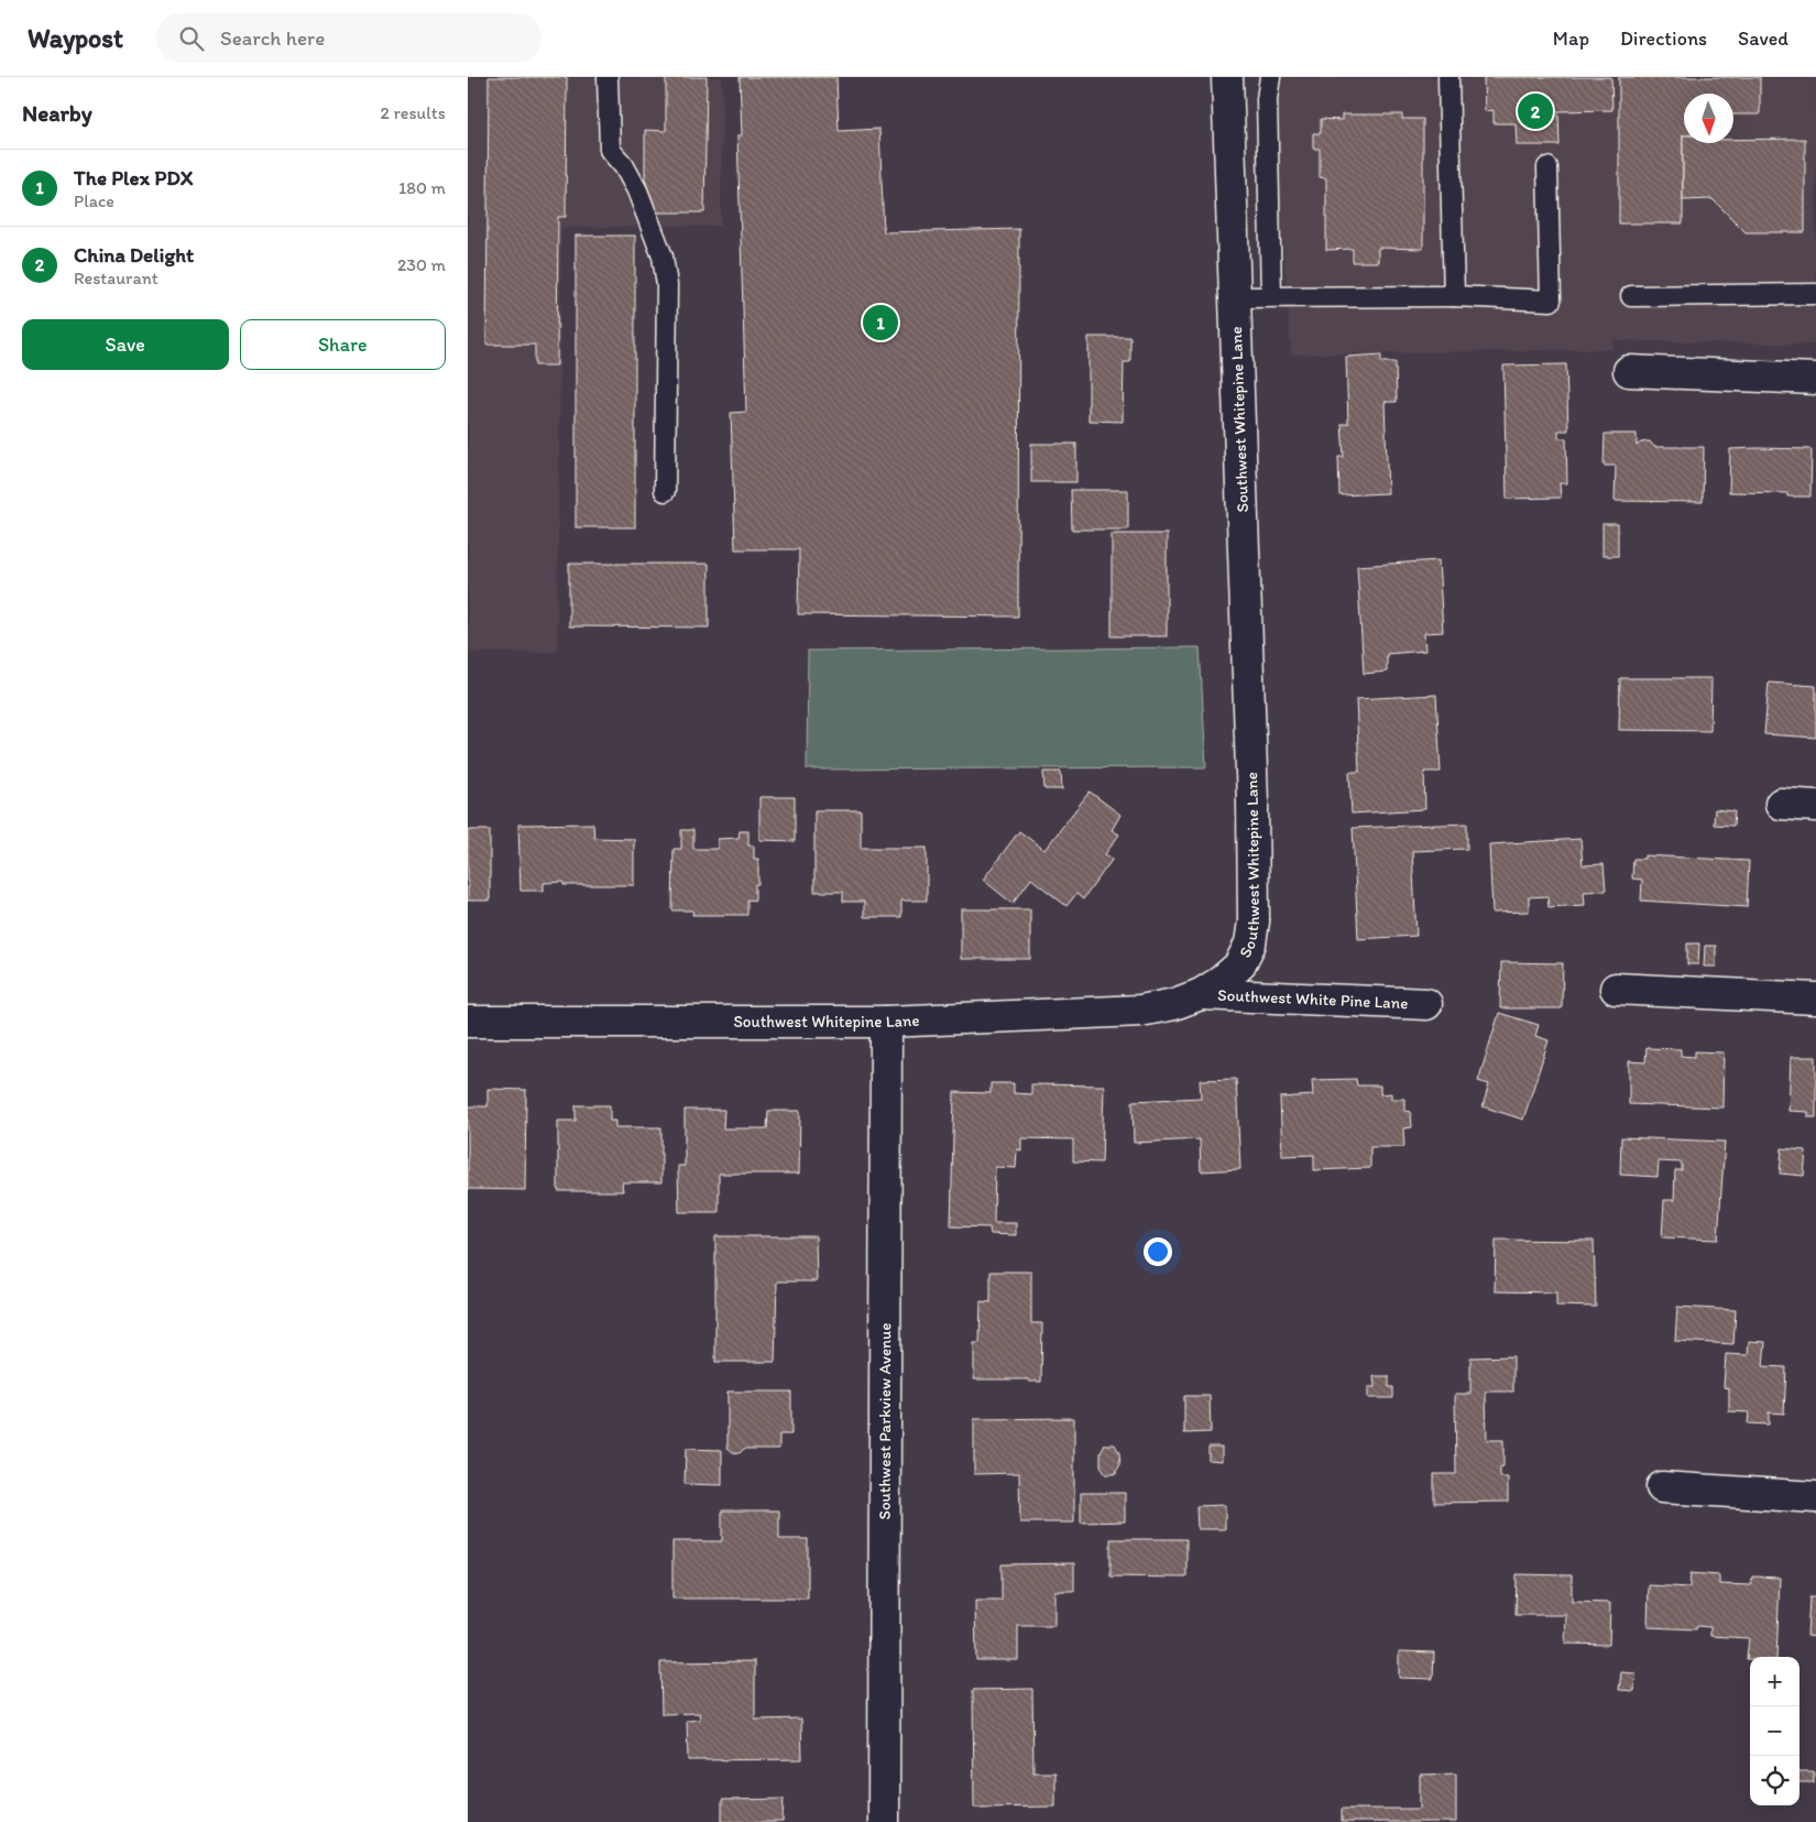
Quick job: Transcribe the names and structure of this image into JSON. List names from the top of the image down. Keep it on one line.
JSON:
{"streets":{"street":["Southwest Whitepine Lane","Southwest White Pine Lane","Southwest Parkview Avenue"]},"crossings":[["Southwest Whitepine Lane","Southwest White Pine Lane"],["Southwest Whitepine Lane","Southwest Parkview Avenue"]],"north":"bottom","page":{"header":"Waypost","search":"Search here","nav":["Map","Directions","Saved"],"heading":["Nearby","2 results"],"pins":["2","1"],"list":[{"mark":"1","name":"The Plex PDX","note":"Place","value":"180 m"},{"mark":"2","name":"China Delight","note":"Restaurant","value":"230 m"}],"buttons":["Save","Share"],"map_buttons":["+","−"]}}
